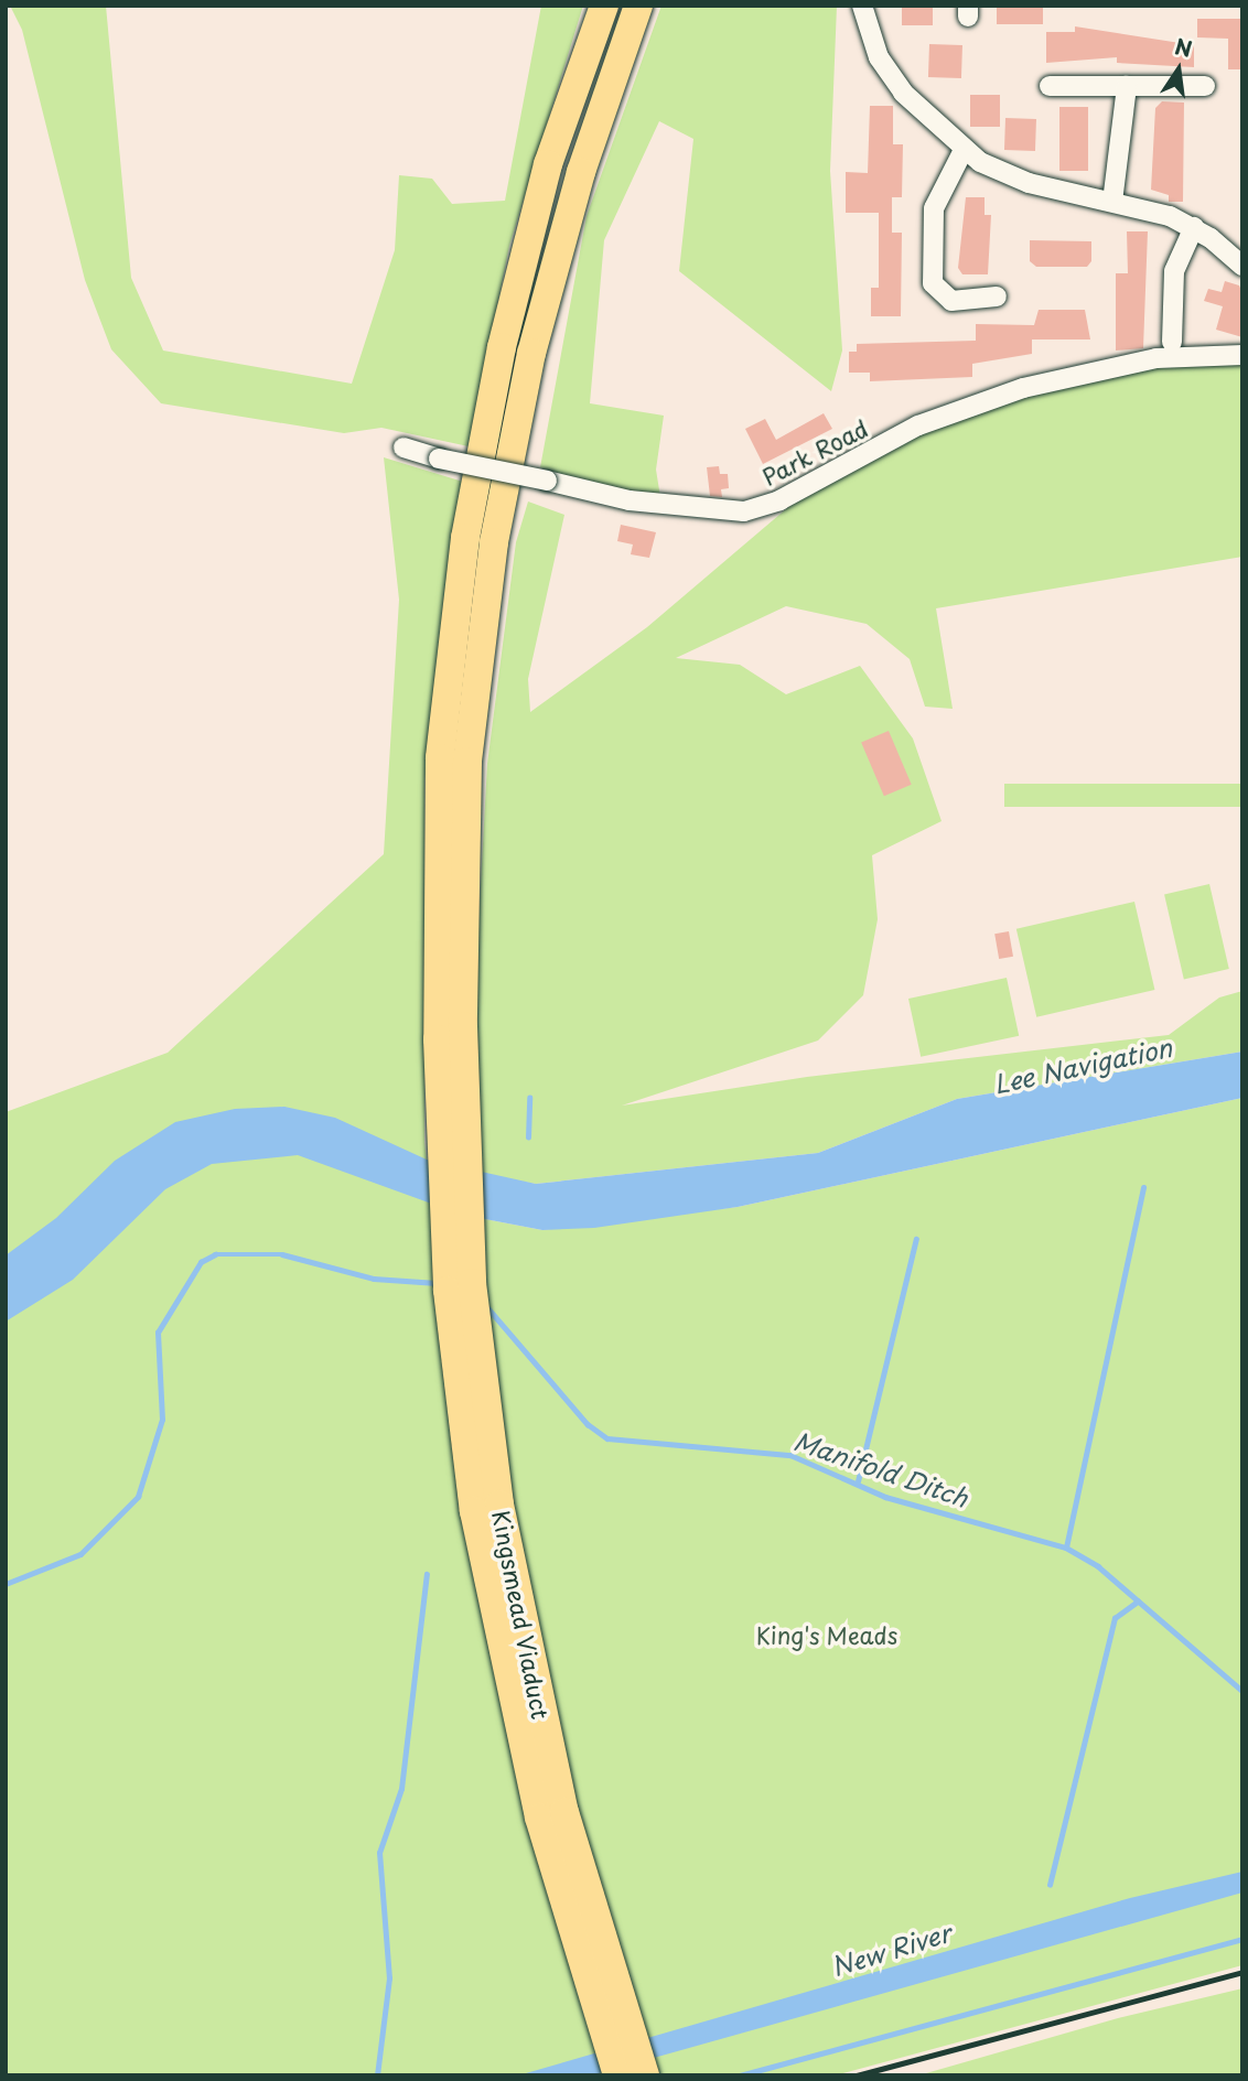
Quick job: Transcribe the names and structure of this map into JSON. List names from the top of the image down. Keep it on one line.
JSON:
{"streets":{"highway":["Kingsmead Viaduct"],"street":["Park Road"]},"water":["Lee Navigation","Manifold Ditch","New River"],"parks":["King's Meads"],"north":"top"}
